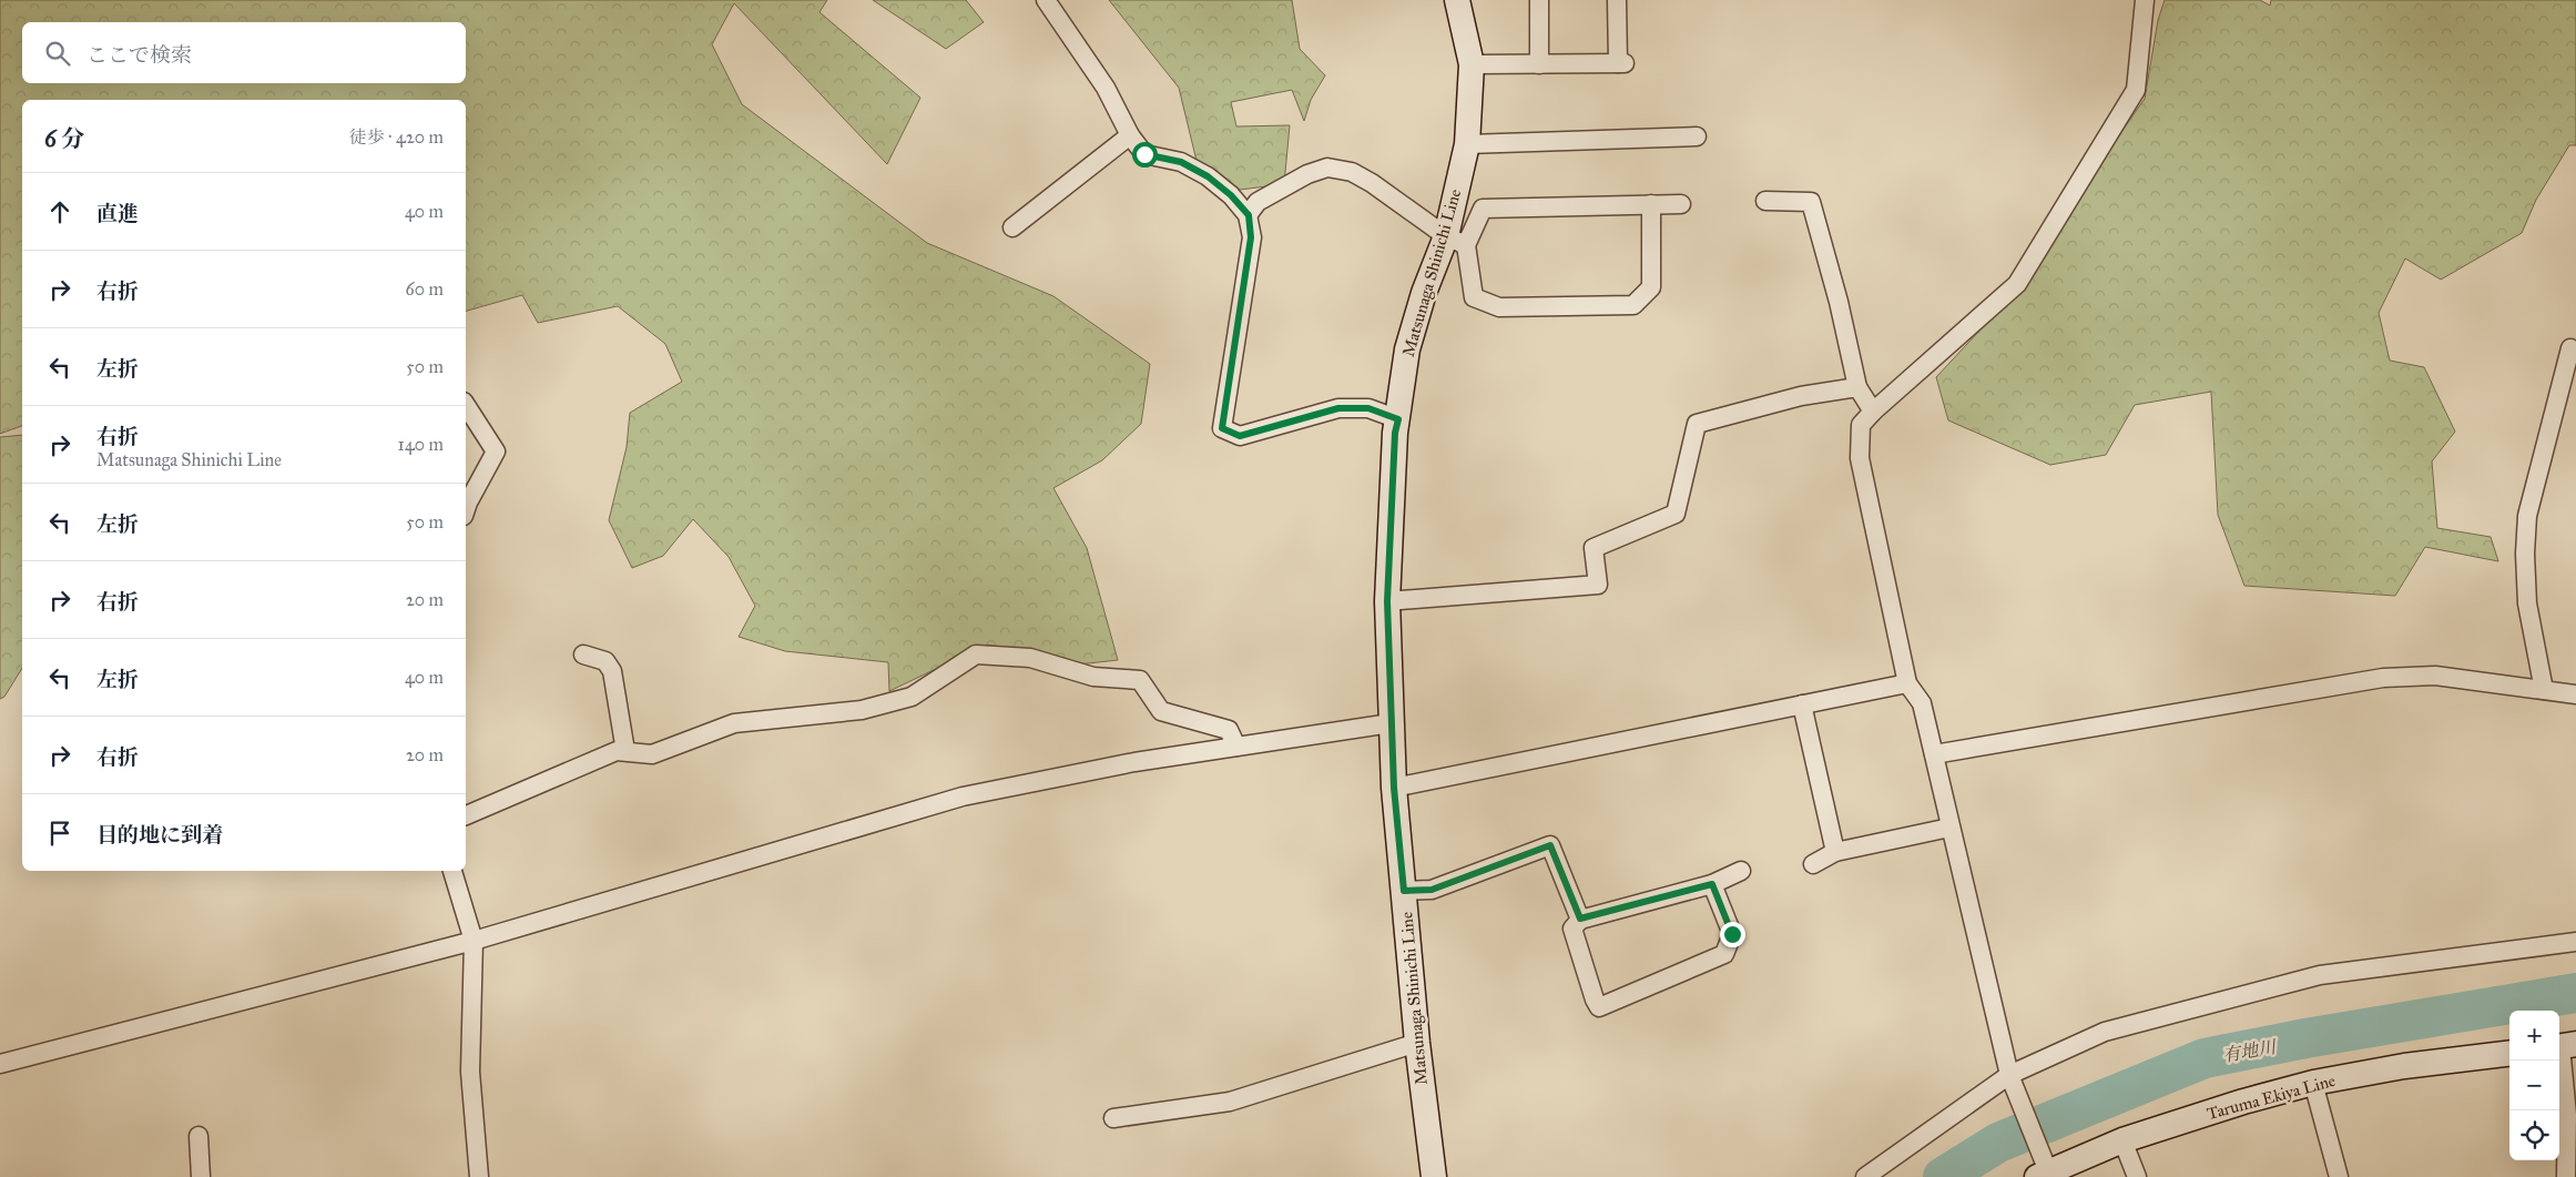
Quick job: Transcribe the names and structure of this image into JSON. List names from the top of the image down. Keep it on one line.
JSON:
{"streets":{"main road":["Matsunaga Shinichi Line","Taruma Ekiya Line"]},"water":["有地川"],"page":{"search":"ここで検索","heading":["6 分","徒歩 · 420 m"],"list":[["直進","40 m"],["右折","60 m"],["左折","50 m"],["右折","Matsunaga Shinichi Line","140 m"],["左折","50 m"],["右折","20 m"],["左折","40 m"],["右折","20 m"],"目的地に到着"],"map_buttons":["+","−"]}}
